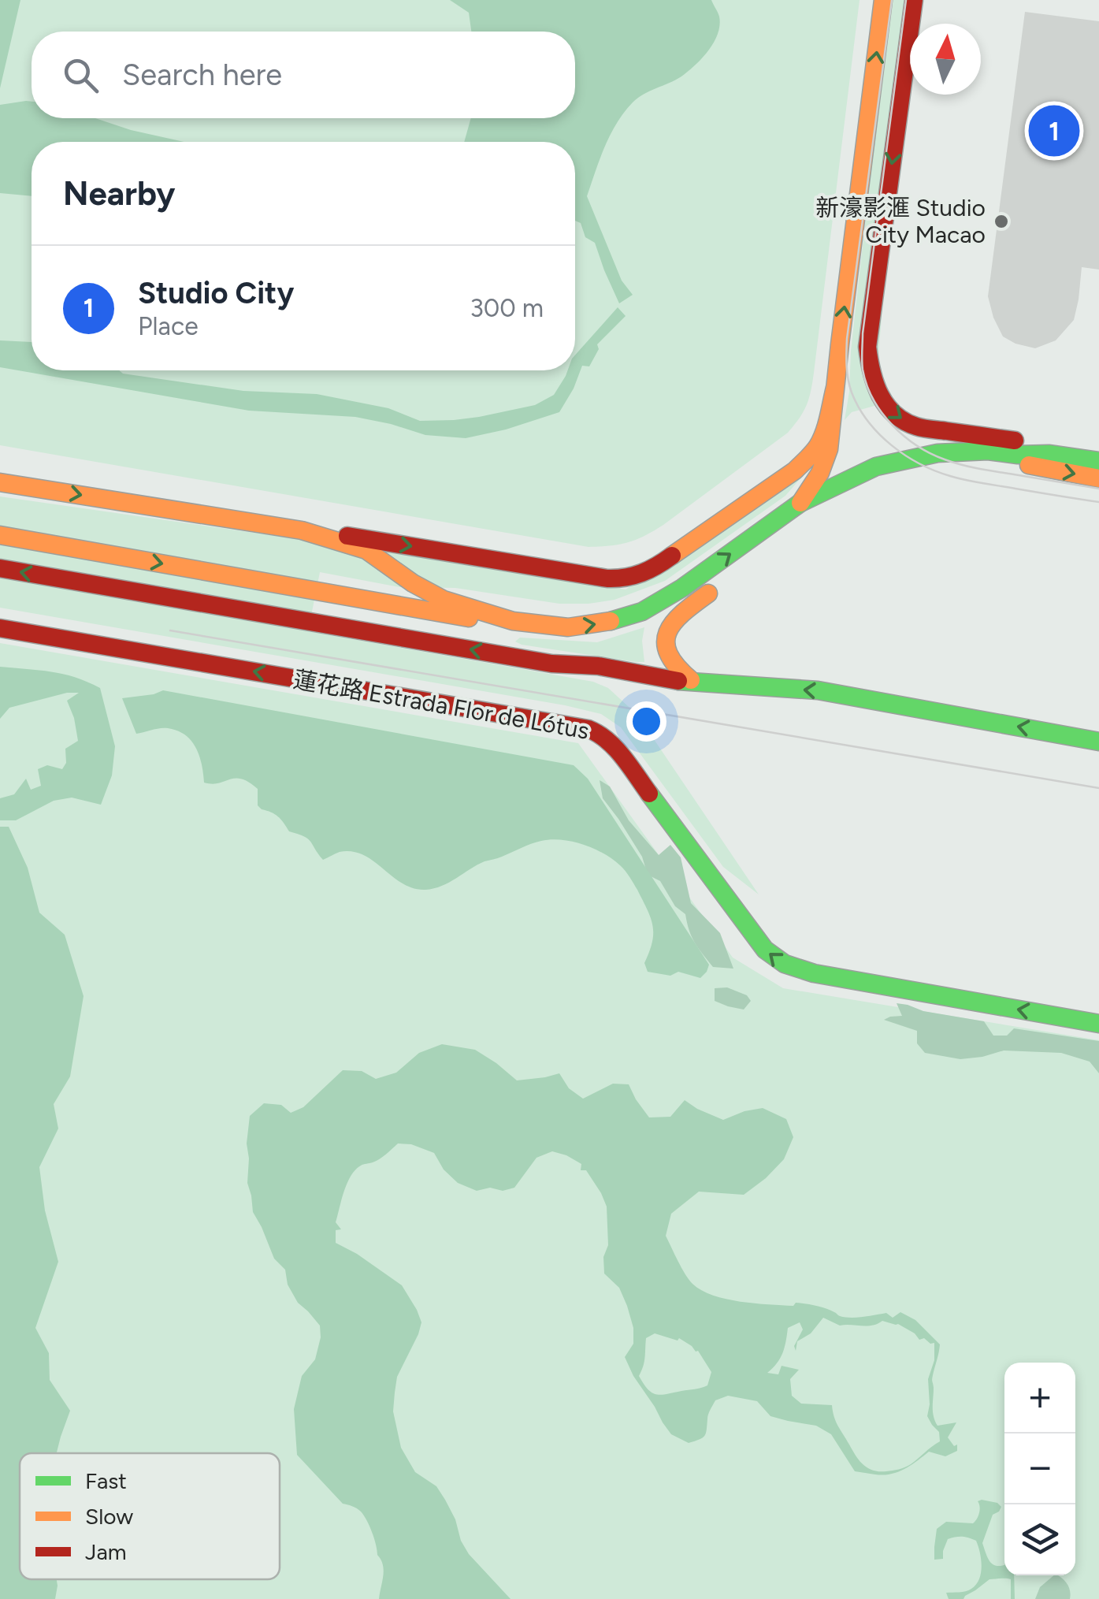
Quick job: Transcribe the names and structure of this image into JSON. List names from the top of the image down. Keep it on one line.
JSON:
{"streets":{"main road":["蓮花路 Estrada Flor de Lótus"]},"places":["新濠影滙 Studio City Macao"],"legend":["Fast","Slow","Jam"],"north":"top","page":{"search":"Search here","pins":"1","heading":"Nearby","list":[{"mark":"1","name":"Studio City","note":"Place","value":"300 m"}],"map_buttons":["+","−"]}}
